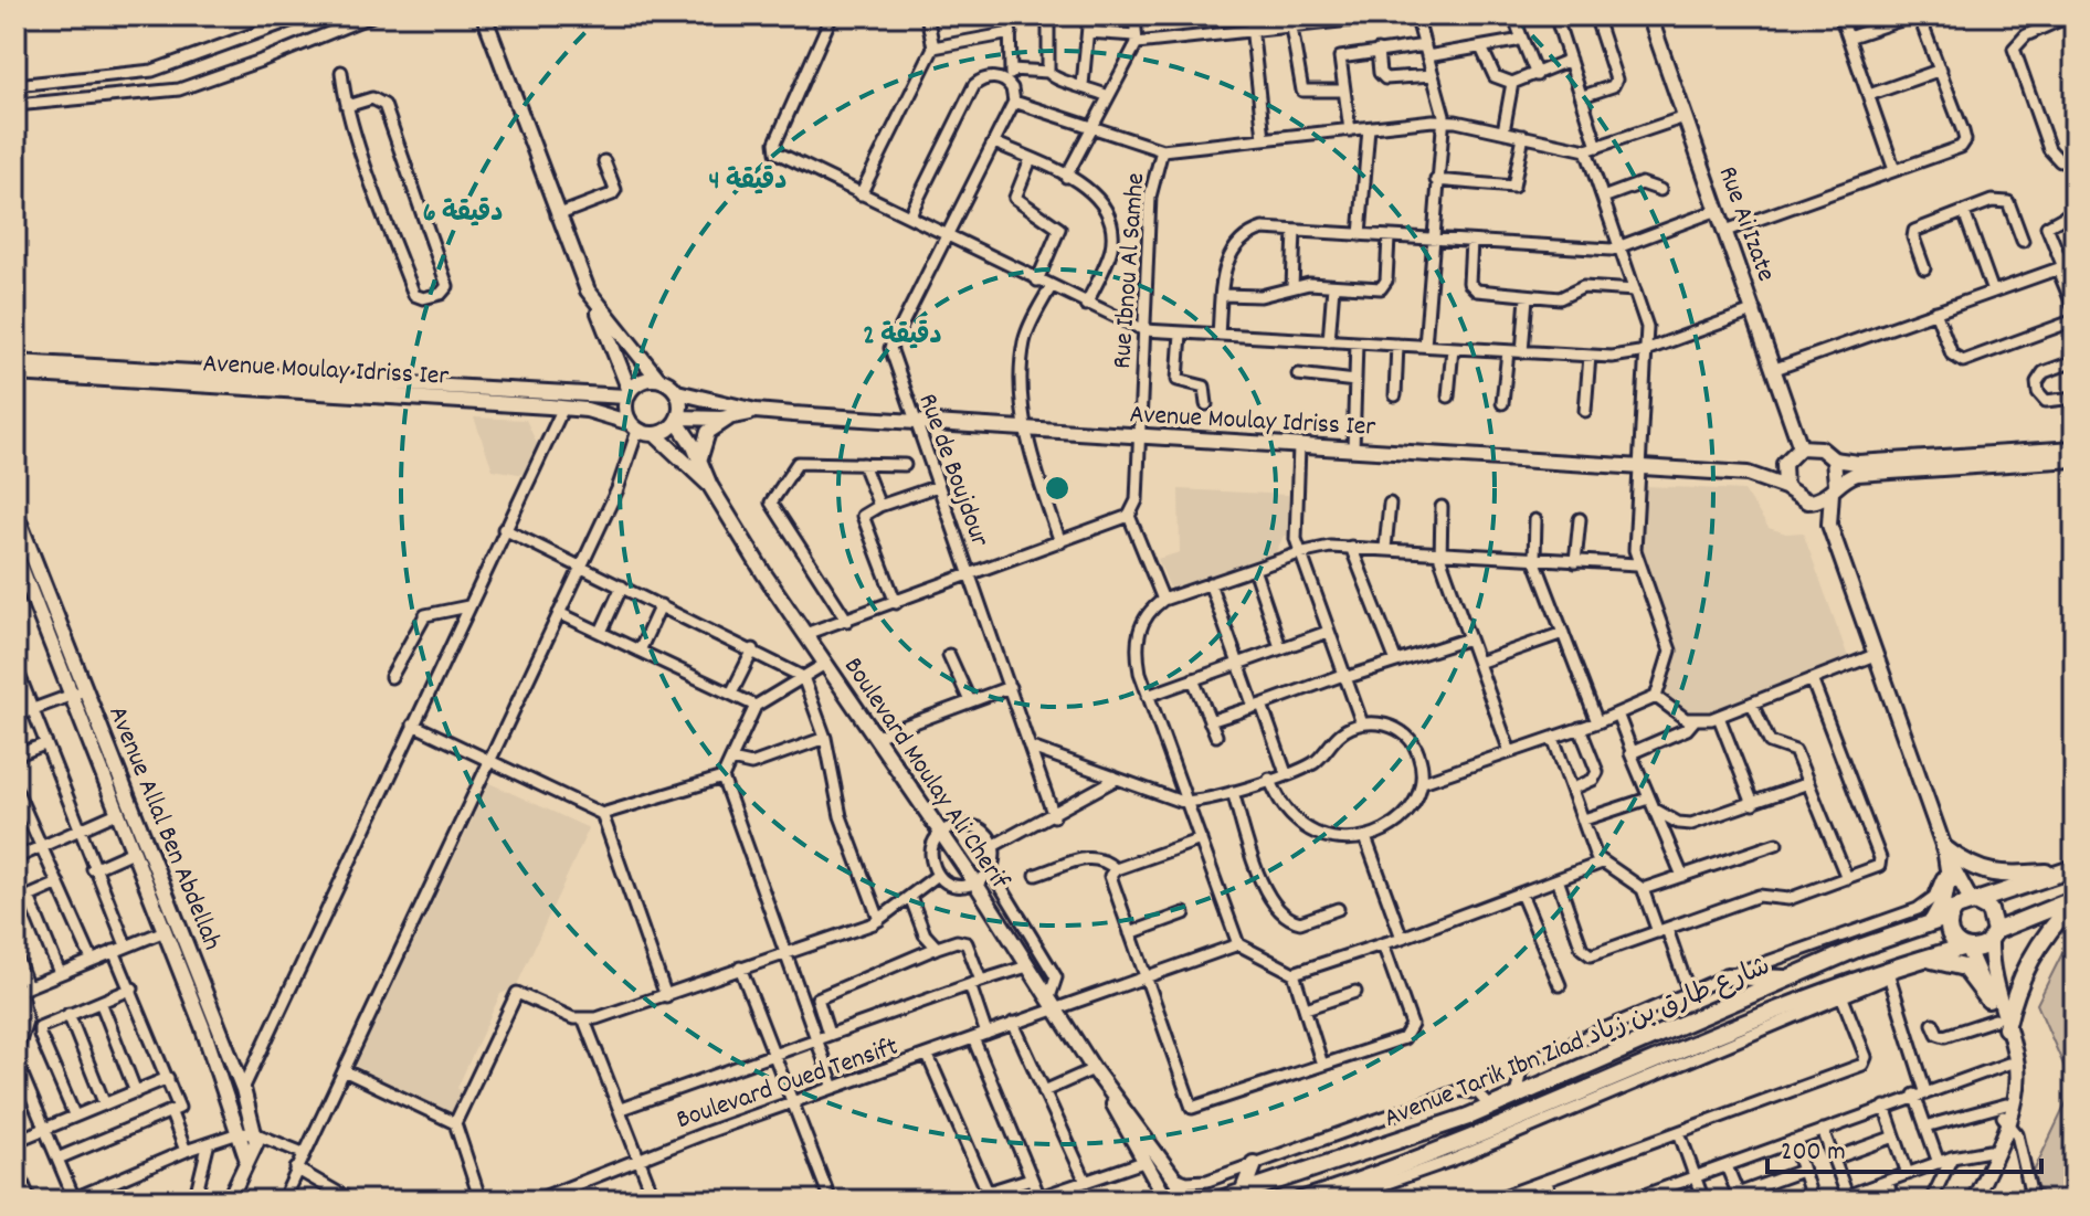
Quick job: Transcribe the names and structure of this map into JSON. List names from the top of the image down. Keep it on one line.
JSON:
{"streets":{"main road":["Rue Ai Izate","Avenue Moulay Idriss Ier","Boulevard Moulay Ali Cherif","Avenue Allal Ben Abdellah","Avenue Tarik Ibn Ziad شارع طارق بن زياد"],"street":["Rue Ibnou Al Samhe","Rue de Boujdour","Boulevard Oued Tensift"]},"crossings":[["Rue Ibnou Al Samhe","Avenue Moulay Idriss Ier"],["Avenue Moulay Idriss Ier","Rue de Boujdour"],["Avenue Moulay Idriss Ier","Boulevard Moulay Ali Cherif"],["Boulevard Moulay Ali Cherif","Boulevard Oued Tensift"]],"scale_bar":"200 m","rings":["4 دقيقة","6 دقيقة","2 دقيقة"]}
